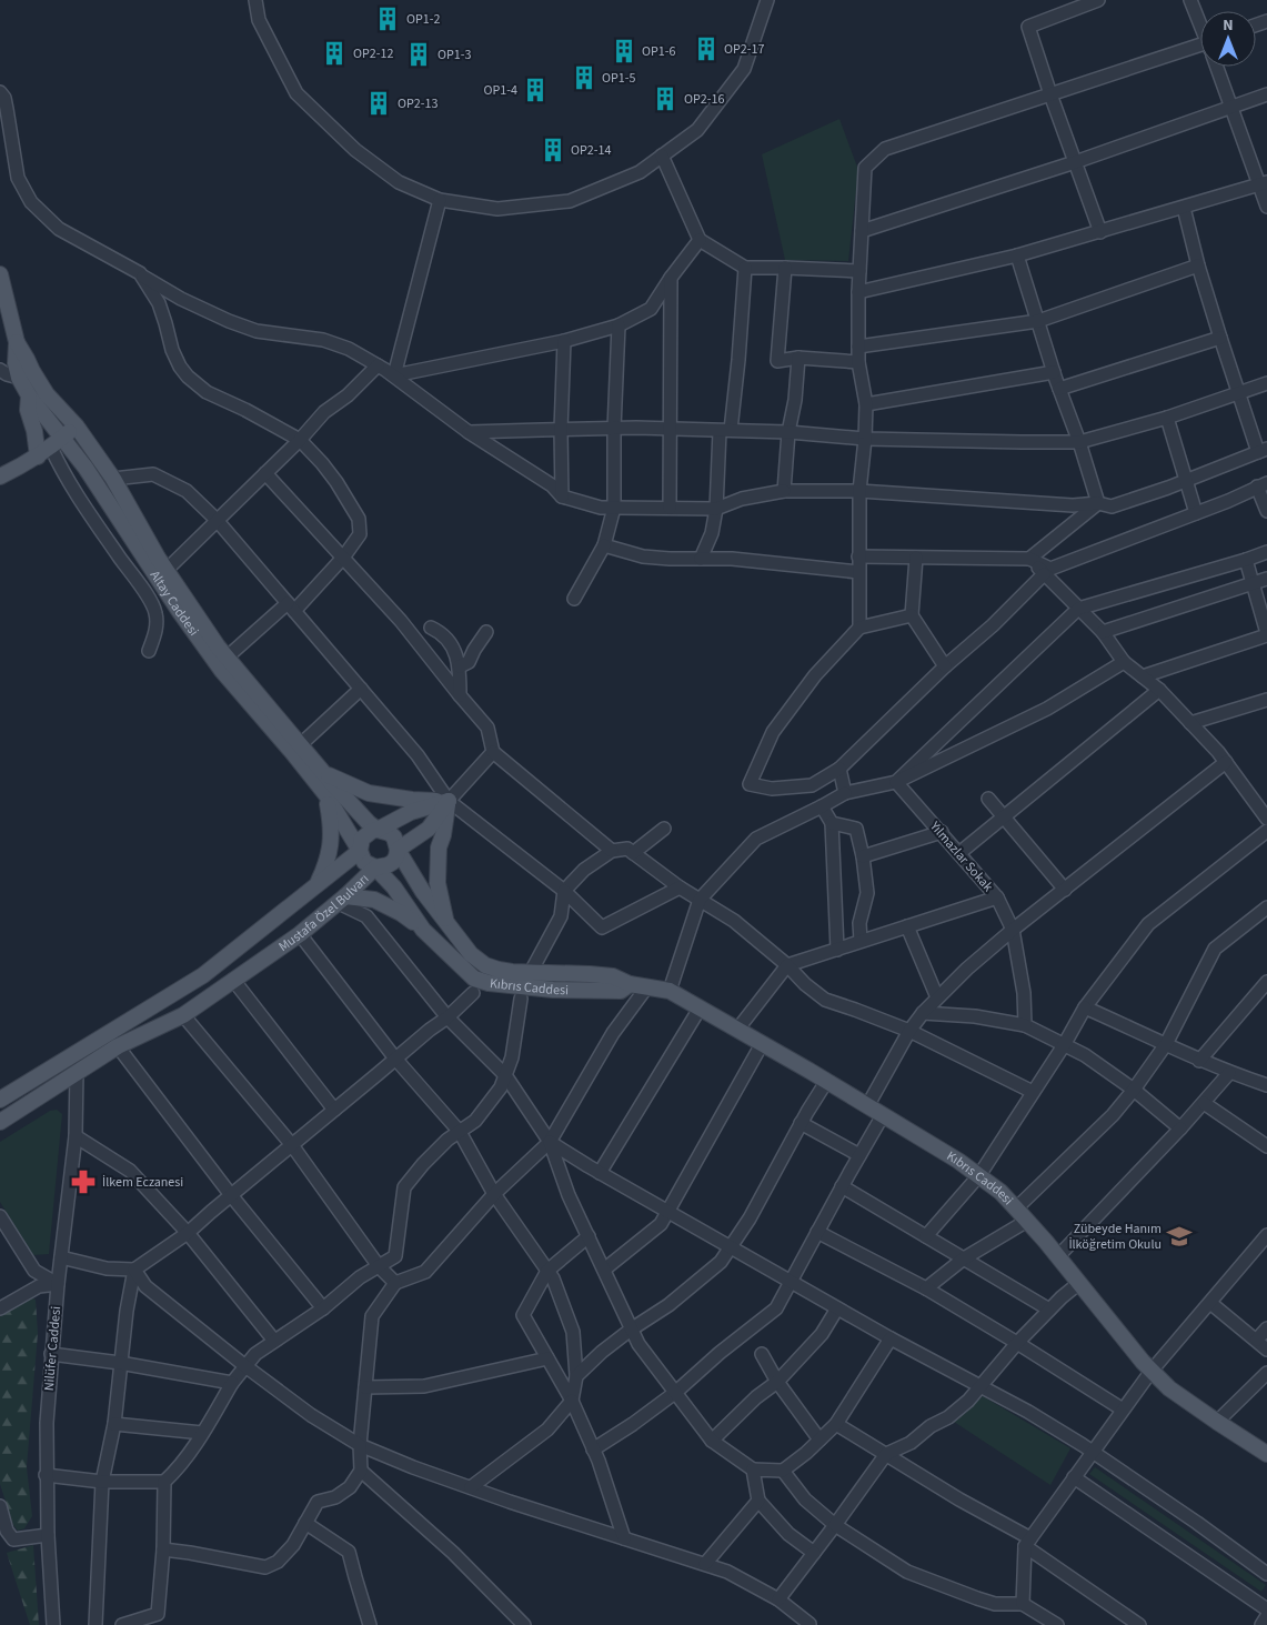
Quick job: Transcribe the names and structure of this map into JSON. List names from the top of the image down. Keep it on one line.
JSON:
{"streets":{"main road":["Altay Caddesi","Mustafa Özel Bulvarı","Kıbrıs Caddesi"],"street":["Yılmazlar Sokak","Nilüfer Caddesi"]},"crossings":[["Altay Caddesi","Mustafa Özel Bulvarı"],["Altay Caddesi","Kıbrıs Caddesi"],["Mustafa Özel Bulvarı","Kıbrıs Caddesi"],["Mustafa Özel Bulvarı","Nilüfer Caddesi"]],"places":{"building":["OP1-2","OP2-17","OP1-6","OP2-12","OP1-3","OP1-5","OP1-4","OP2-16","OP2-13","OP2-14"],"pharmacy":["İlkem Eczanesi"],"school or university":["Zübeyde Hanım İlköğretim Okulu"]},"north":"top"}
